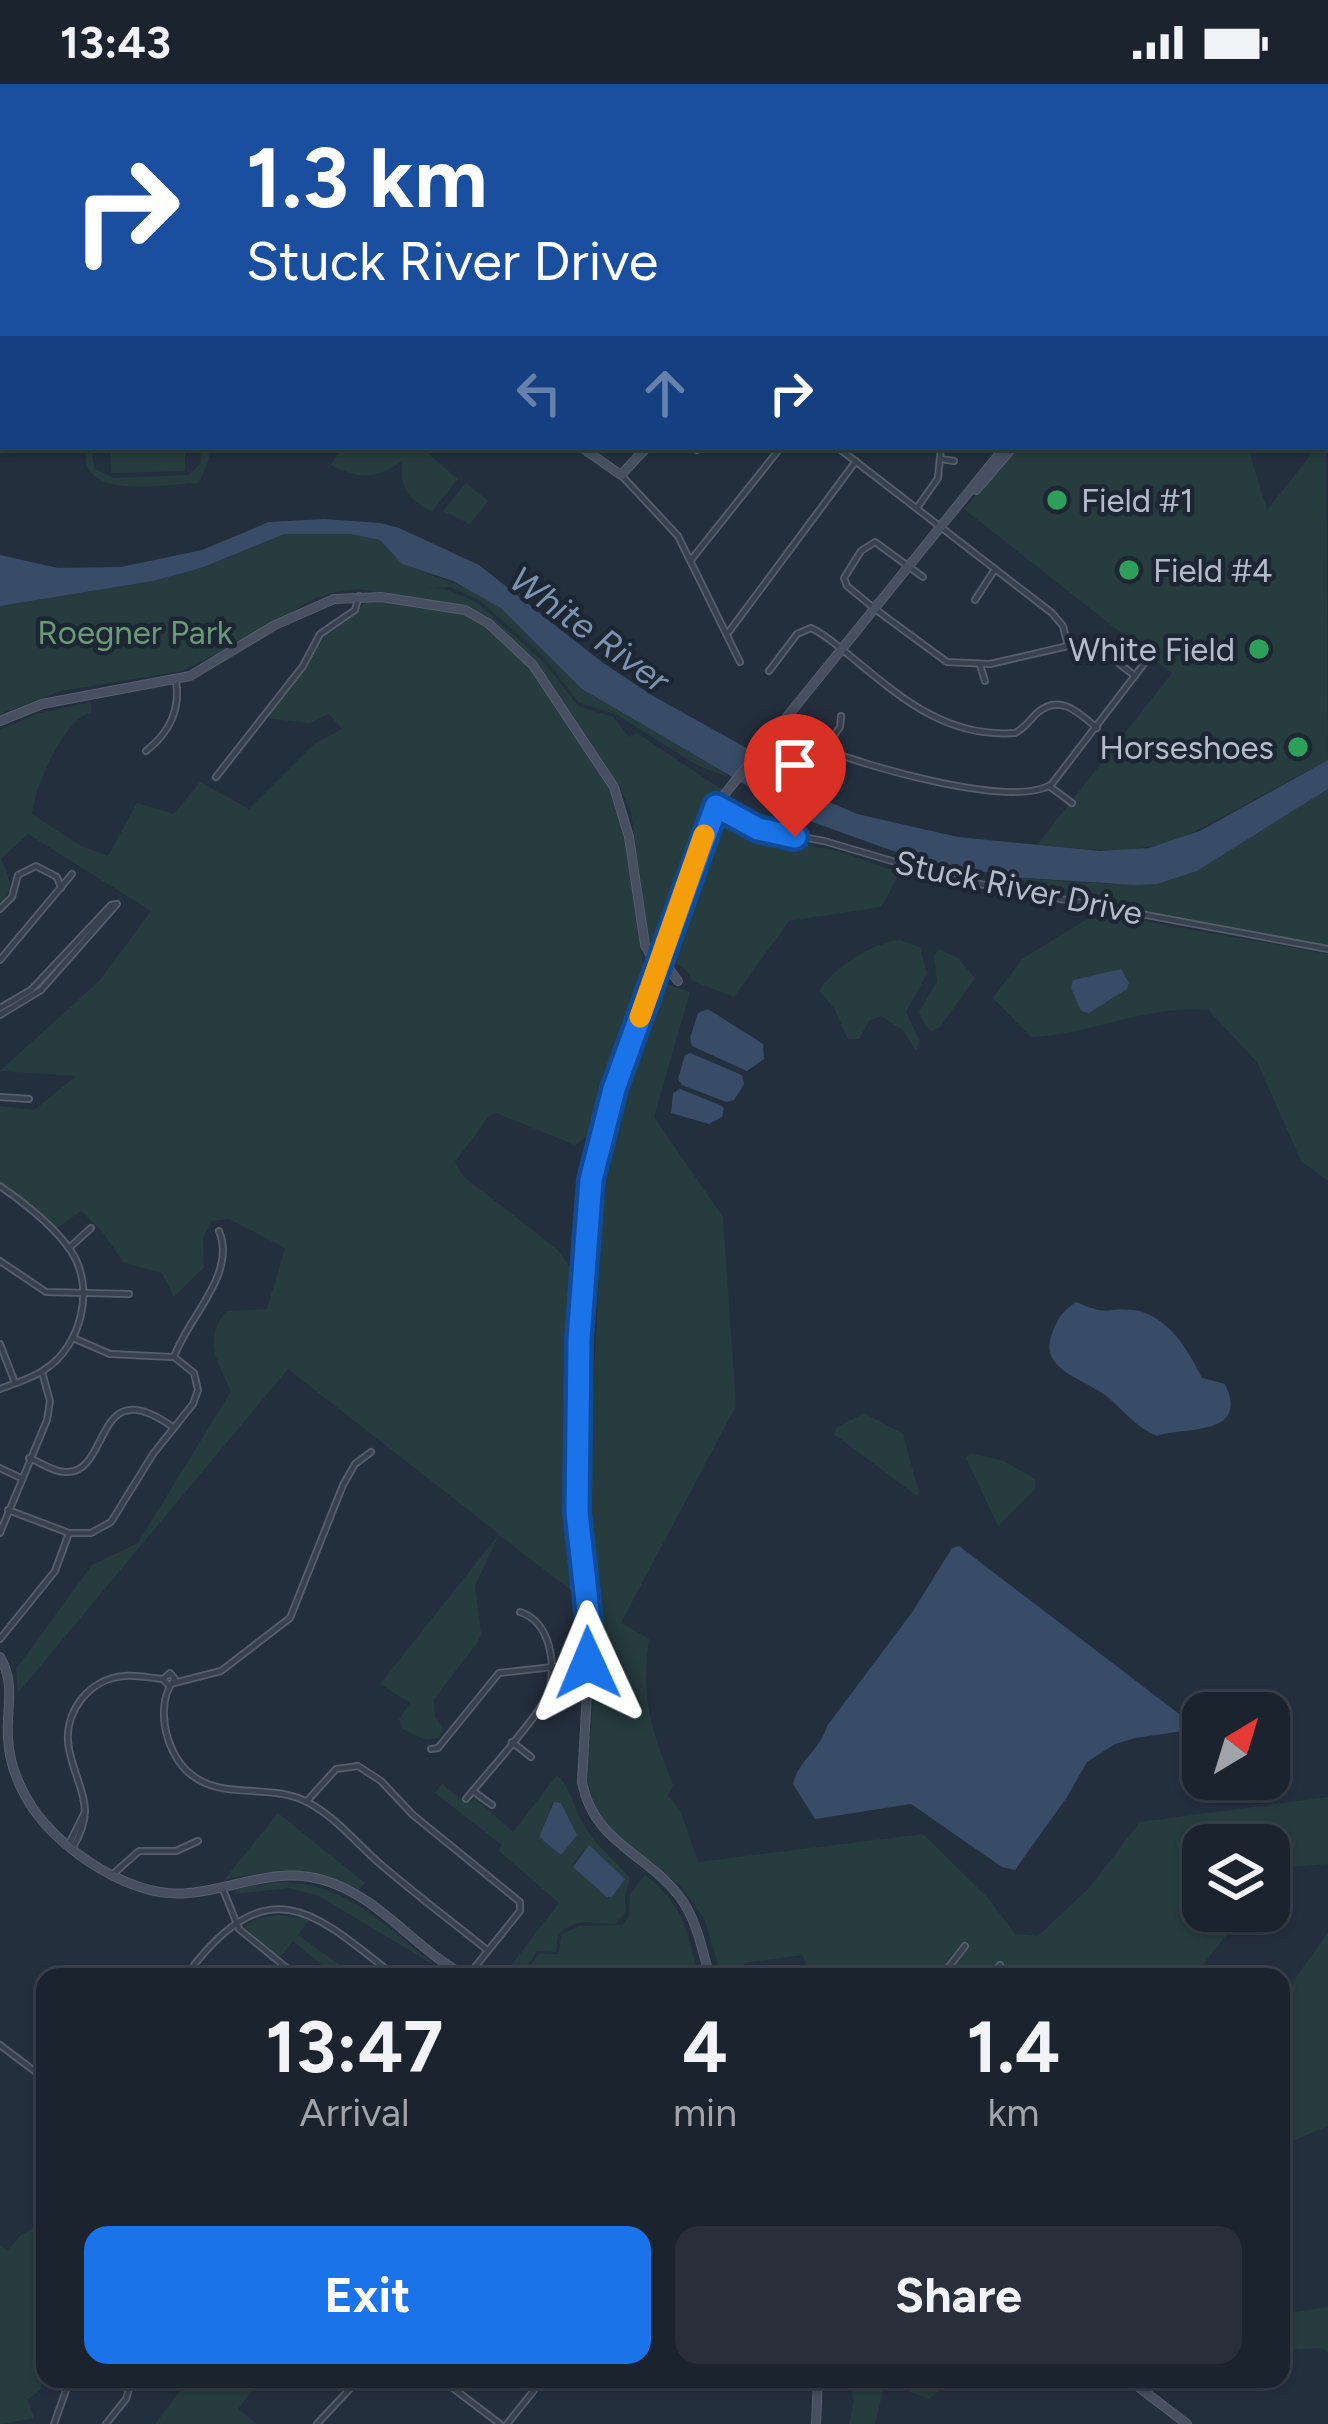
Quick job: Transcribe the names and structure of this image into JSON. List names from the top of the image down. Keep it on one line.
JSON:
{"streets":{"street":["Stuck River Drive"]},"water":["White River"],"parks":["Roegner Park"],"places":["Field #1","Field #4","White Field","Horseshoes"],"north":"top right","page":{"status":"13:43","turn":["1.3 km","Stuck River Drive"],"eta":["13:47","Arrival","4","min","1.4","km"],"buttons":["Exit","Share"]}}
